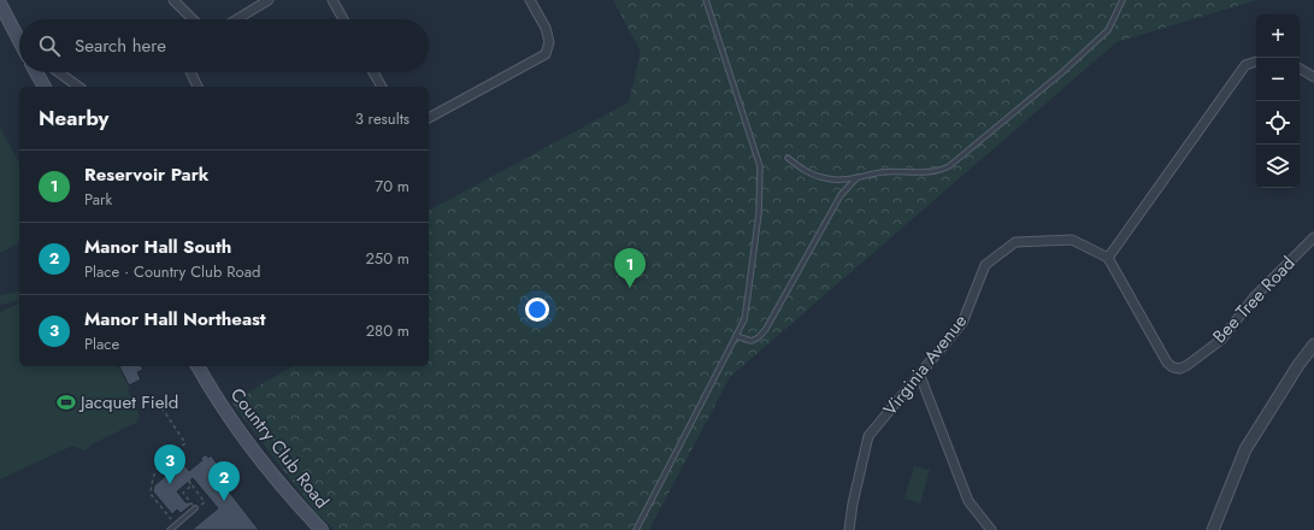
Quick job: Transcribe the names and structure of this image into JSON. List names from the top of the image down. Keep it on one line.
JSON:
{"streets":{"main road":["Country Club Road"],"street":["Bee Tree Road","Virginia Avenue"]},"crossings":[["Bee Tree Road","Virginia Avenue"]],"places":{"sports":["Jacquet Field"]},"page":{"map_buttons":["+","−"],"search":"Search here","heading":["Nearby","3 results"],"list":[{"mark":"1","name":"Reservoir Park","note":"Park","value":"70 m"},{"mark":"2","name":"Manor Hall South","note":"Place · Country Club Road","value":"250 m"},{"mark":"3","name":"Manor Hall Northeast","note":"Place","value":"280 m"}],"pins":["1","3","2"]}}
